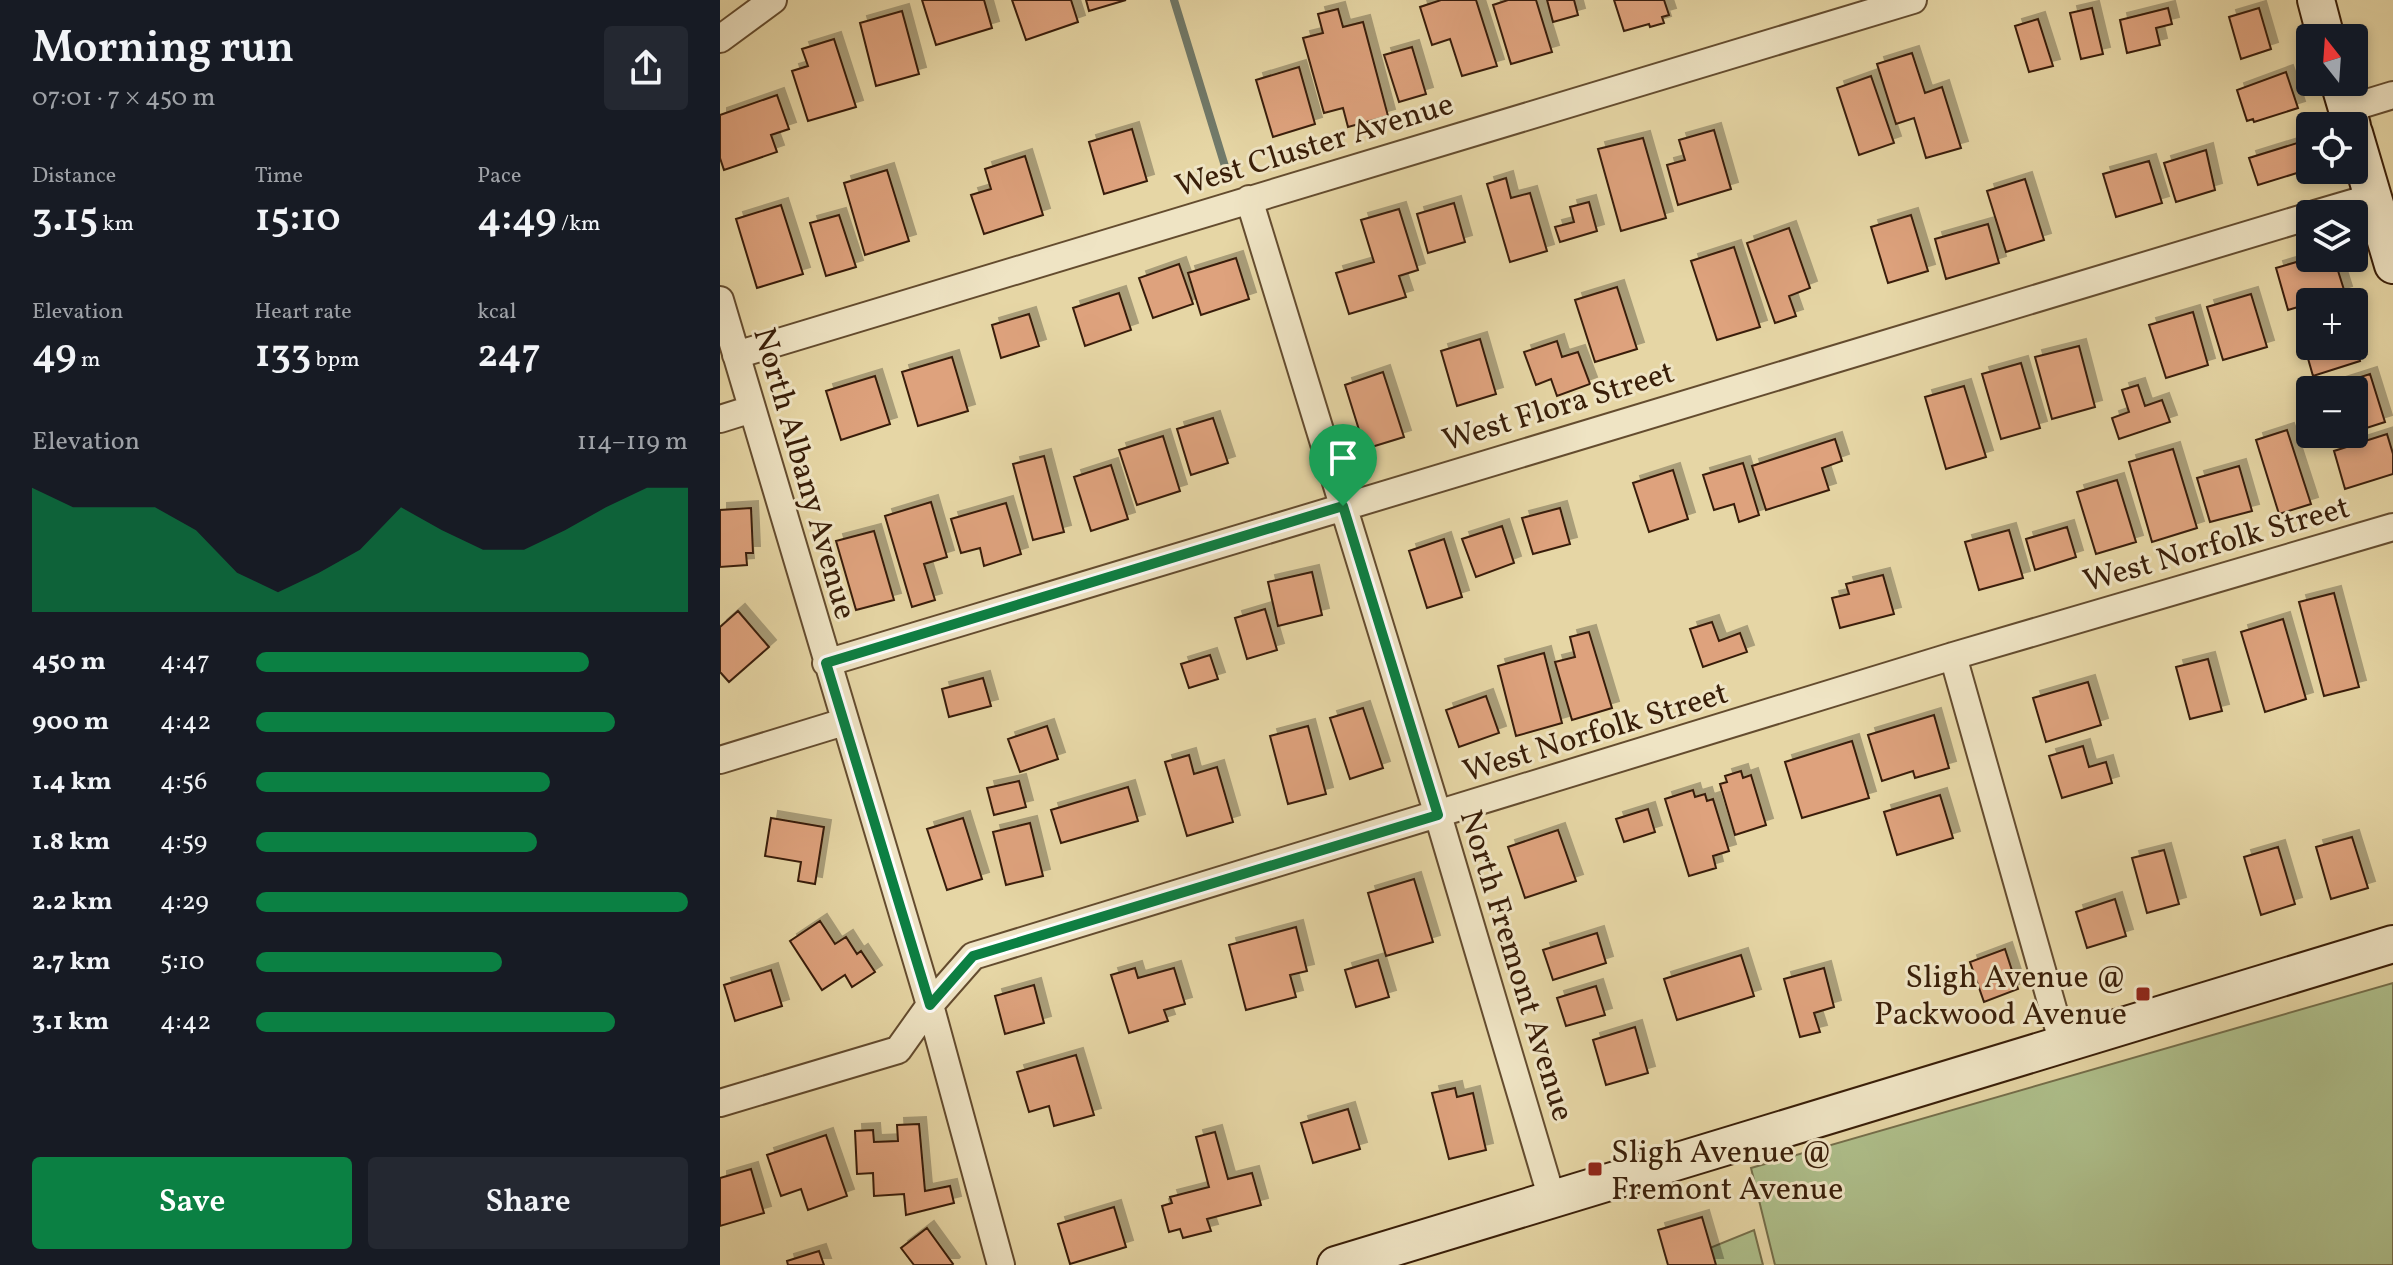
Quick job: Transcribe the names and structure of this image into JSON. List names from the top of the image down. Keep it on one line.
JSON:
{"streets":{"street":["West Cluster Avenue","West Flora Street","North Albany Avenue","West Norfolk Street","North Fremont Avenue"]},"crossings":[["West Cluster Avenue","North Albany Avenue"],["West Cluster Avenue","North Fremont Avenue"],["West Flora Street","North Albany Avenue"],["West Flora Street","North Fremont Avenue"],["North Albany Avenue","West Norfolk Street"],["West Norfolk Street","North Fremont Avenue"]],"places":{"transit":["Sligh Avenue @ Packwood Avenue","Sligh Avenue @ Fremont Avenue"]},"north":"top","page":{"heading":["Morning run","07:01 · 7 × 450 m"],"map_buttons":["+","−"],"stats":[["Distance","3.15 km"],["Time","15:10"],["Pace","4:49 /km"],["Elevation","49 m"],["Heart rate","133 bpm"],["kcal","247"]],"chart":["Elevation","114–119 m"],"list":[{"name":"450 m","note":"4:47"},{"name":"900 m","note":"4:42"},{"name":"1.4 km","note":"4:56"},{"name":"1.8 km","note":"4:59"},{"name":"2.2 km","note":"4:29"},{"name":"2.7 km","note":"5:10"},{"name":"3.1 km","note":"4:42"}],"buttons":["Save","Share"]}}
